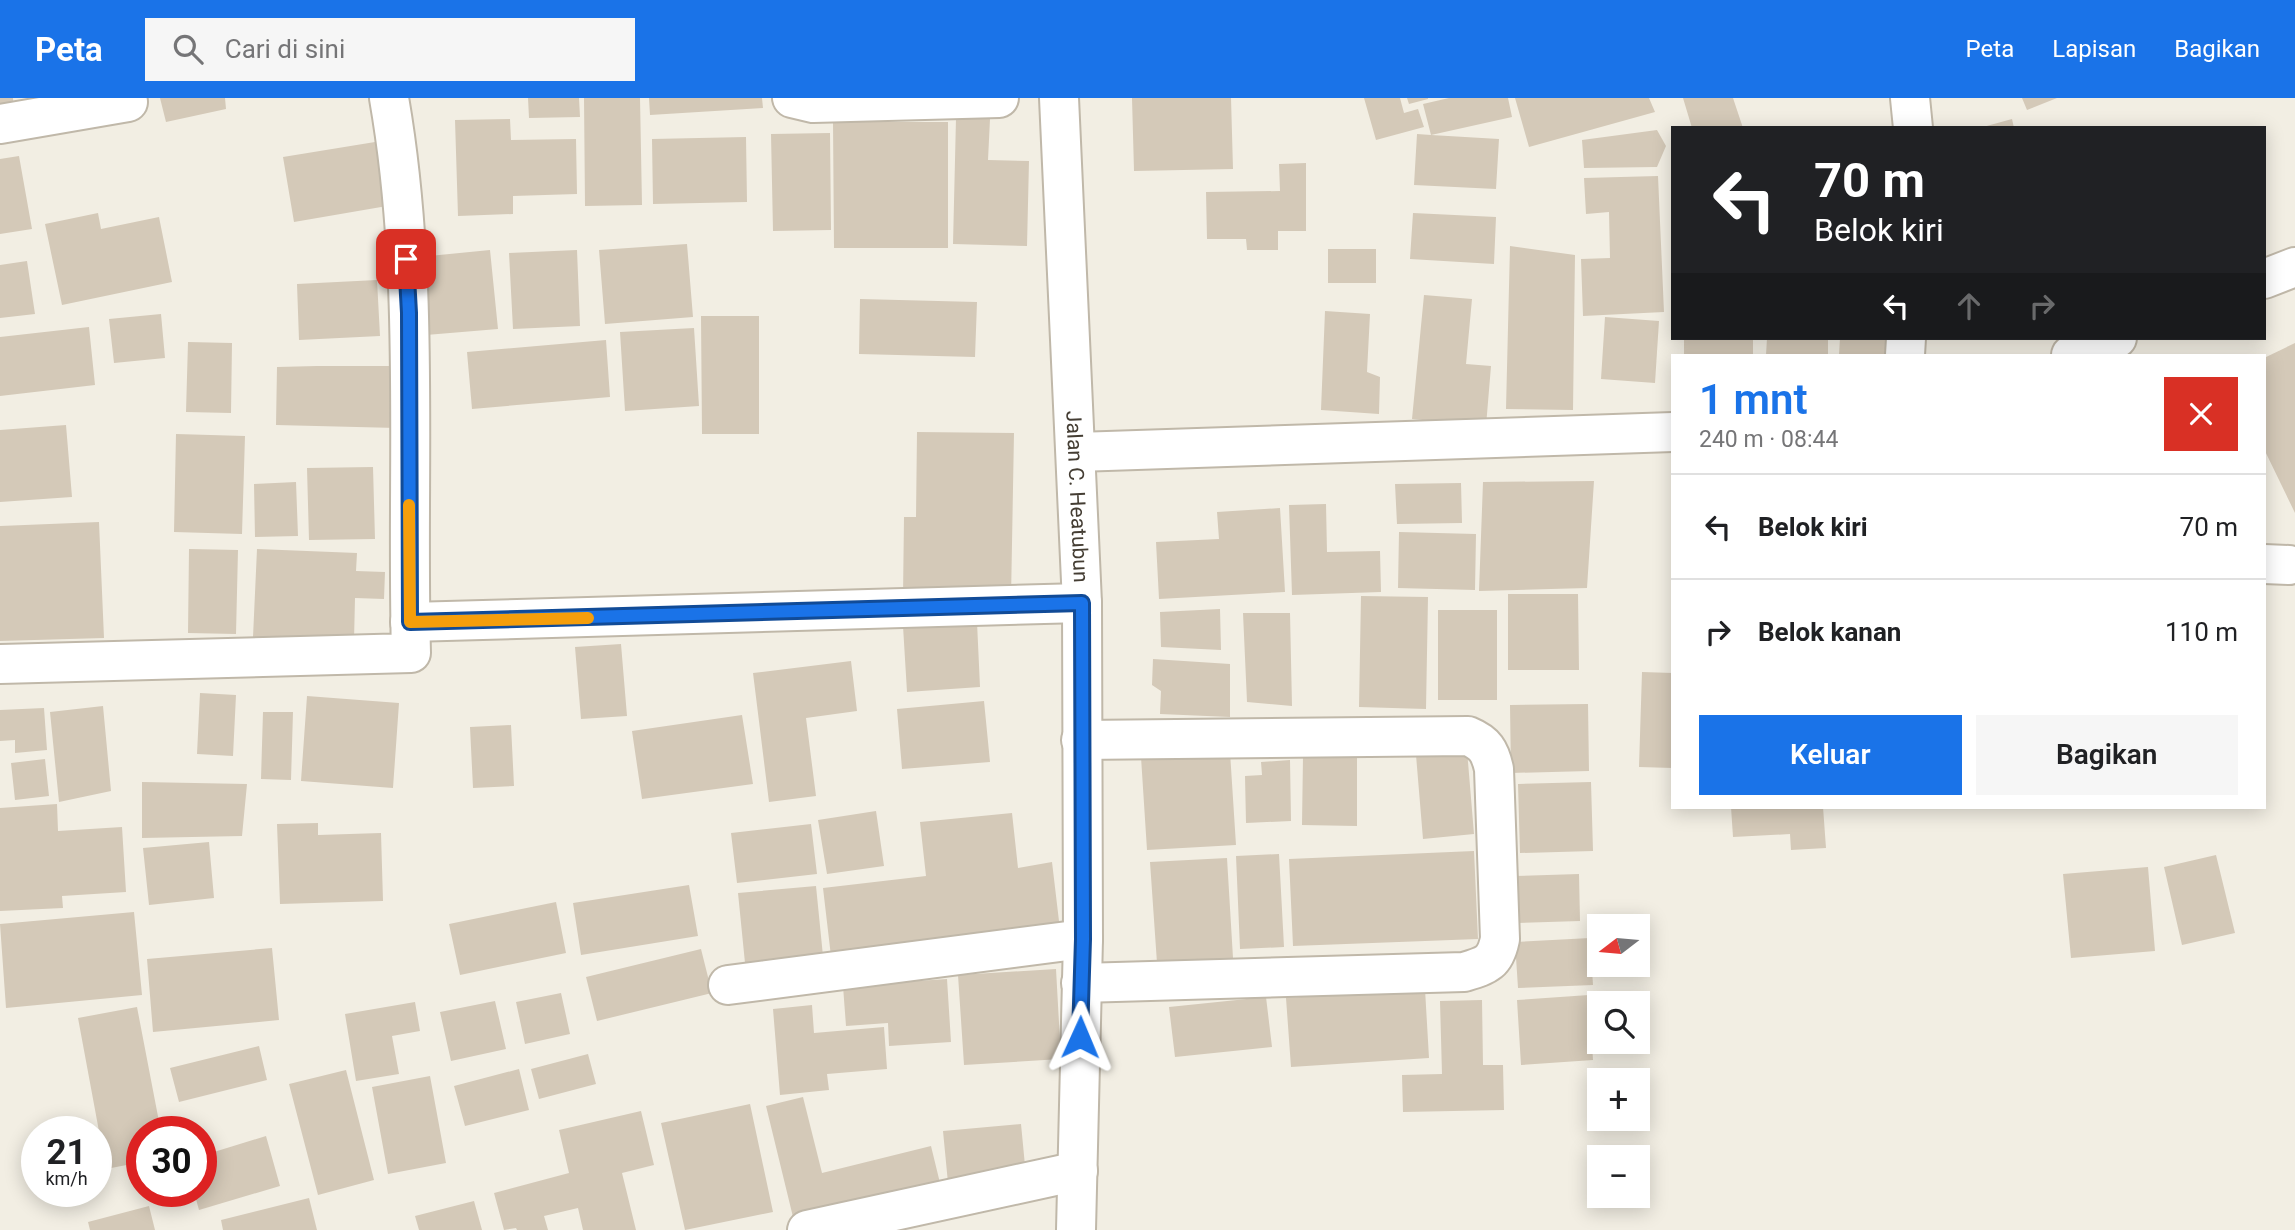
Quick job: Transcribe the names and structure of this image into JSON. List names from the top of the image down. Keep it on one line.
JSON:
{"streets":{"street":["Jalan C. Heatubun"]},"north":"left","page":{"header":"Peta","search":"Cari di sini","nav":["Peta","Lapisan","Bagikan"],"turn":["70 m","Belok kiri"],"heading":["1 mnt","240 m · 08:44"],"list":[{"name":"Belok kiri","value":"70 m"},{"name":"Belok kanan","value":"110 m"}],"buttons":["Keluar","Bagikan"],"map_buttons":["+","−"],"speed":"21 km/h","limit":"30"}}
